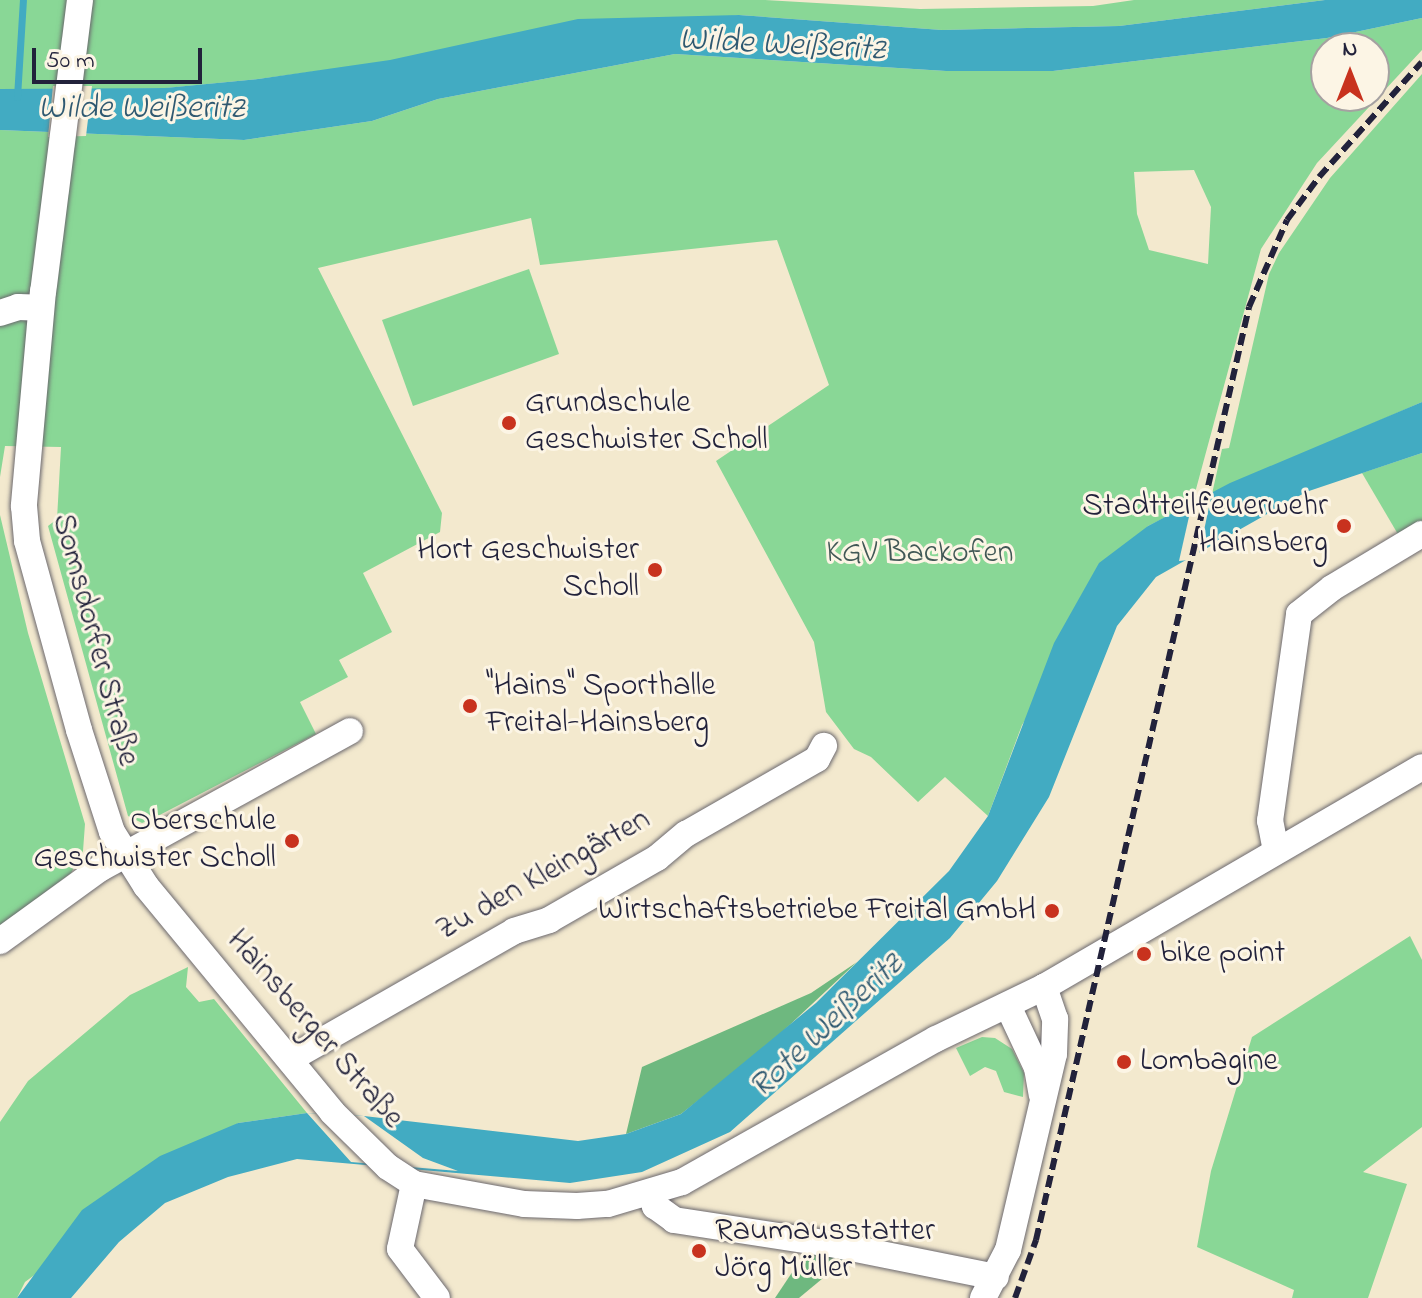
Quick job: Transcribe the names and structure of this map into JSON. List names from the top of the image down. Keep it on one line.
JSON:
{"streets":{"street":["Somsdorfer Straße","Zu den Kleingärten","Hainsberger Straße"]},"crossings":[["Somsdorfer Straße","Hainsberger Straße"],["Zu den Kleingärten","Hainsberger Straße"]],"water":["Wilde Weißeritz","Rote Weißeritz"],"parks":["KGV Backofen"],"places":["Grundschule Geschwister Scholl","Stadtteilfeuerwehr Hainsberg","Hort Geschwister Scholl","\"Hains\" Sporthalle Freital-Hainsberg","Oberschule Geschwister Scholl","Wirtschaftsbetriebe Freital GmbH","bike point","Lombagine","Raumausstatter Jörg Müller"],"scale_bar":"50 m","north":"top"}
